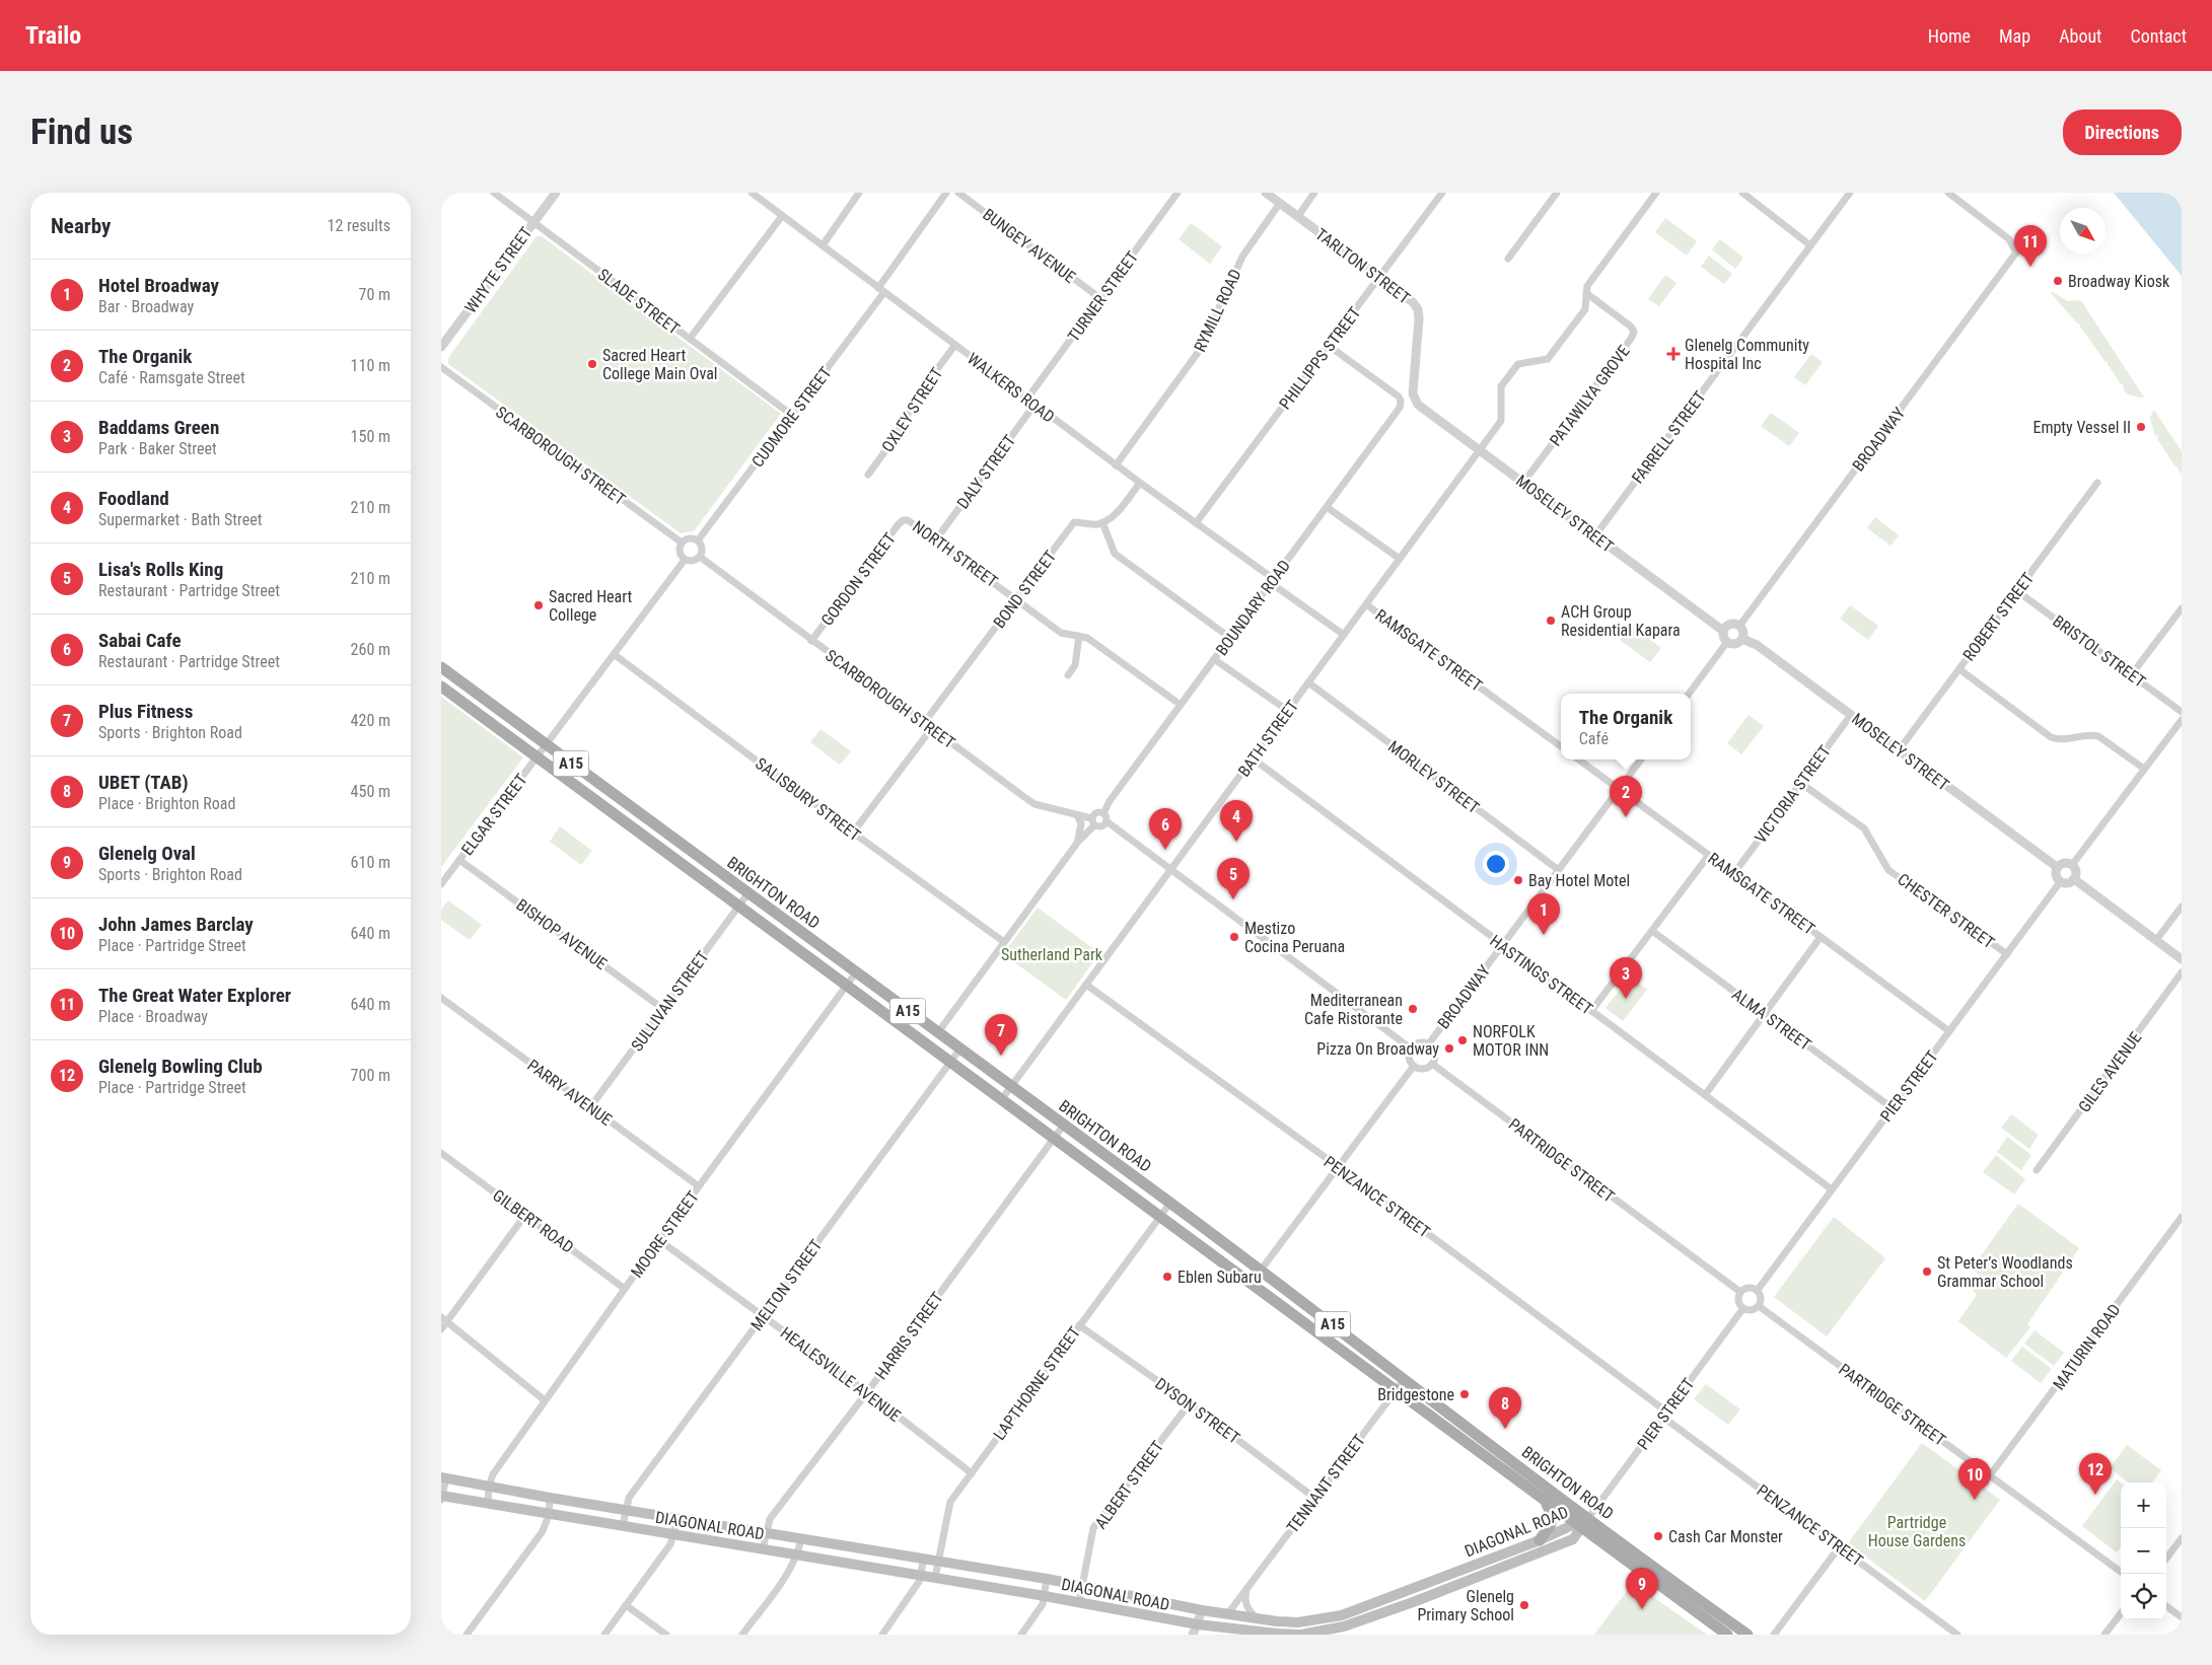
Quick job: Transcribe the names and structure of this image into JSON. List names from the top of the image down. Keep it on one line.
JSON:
{"streets":{"main road":["A15","BRIGHTON ROAD","DIAGONAL ROAD"],"street":["BUNGEY AVENUE","TARLTON STREET","WHYTE STREET","TURNER STREET","SLADE STREET","RYMILL ROAD","PHILLIPPS STREET","WALKERS ROAD","PATAWILYA GROVE","OXLEY STREET","CUDMORE STREET","FARRELL STREET","BROADWAY","SCARBOROUGH STREET","DALY STREET","MOSELEY STREET","NORTH STREET","GORDON STREET","BOND STREET","BOUNDARY ROAD","ROBERT STREET","RAMSGATE STREET","BRISTOL STREET","BATH STREET","MORLEY STREET","VICTORIA STREET","SALISBURY STREET","ELGAR STREET","CHESTER STREET","BISHOP AVENUE","HASTINGS STREET","SULLIVAN STREET","ALMA STREET","GILES AVENUE","PIER STREET","PARRY AVENUE","PARTRIDGE STREET","PENZANCE STREET","GILBERT ROAD","MOORE STREET","MELTON STREET","HARRIS STREET","MATURIN ROAD","HEALESVILLE AVENUE","LAPTHORNE STREET","DYSON STREET","TENNANT STREET","ALBERT STREET"]},"crossings":[["BUNGEY AVENUE","TURNER STREET"],["TARLTON STREET","RYMILL ROAD"],["TARLTON STREET","PHILLIPPS STREET"],["TARLTON STREET","MOSELEY STREET"],["TARLTON STREET","BATH STREET"],["WHYTE STREET","SLADE STREET"],["TURNER STREET","WALKERS ROAD"],["SLADE STREET","CUDMORE STREET"],["RYMILL ROAD","WALKERS ROAD"],["PHILLIPPS STREET","WALKERS ROAD"],["PHILLIPPS STREET","BOUNDARY ROAD"],["WALKERS ROAD","OXLEY STREET"],["WALKERS ROAD","CUDMORE STREET"],["WALKERS ROAD","DALY STREET"],["WALKERS ROAD","BOUNDARY ROAD"],["WALKERS ROAD","BATH STREET"],["PATAWILYA GROVE","MOSELEY STREET"],["PATAWILYA GROVE","BATH STREET"],["CUDMORE STREET","SCARBOROUGH STREET"],["FARRELL STREET","MOSELEY STREET"],["BROADWAY","MOSELEY STREET"],["BROADWAY","RAMSGATE STREET"],["BROADWAY","MORLEY STREET"],["BROADWAY","HASTINGS STREET"],["BROADWAY","PARTRIDGE STREET"],["SCARBOROUGH STREET","GORDON STREET"],["SCARBOROUGH STREET","BOND STREET"],["SCARBOROUGH STREET","BOUNDARY ROAD"],["DALY STREET","NORTH STREET"],["MOSELEY STREET","ROBERT STREET"],["MOSELEY STREET","BATH STREET"],["MOSELEY STREET","VICTORIA STREET"],["MOSELEY STREET","PIER STREET"],["NORTH STREET","GORDON STREET"],["NORTH STREET","BOND STREET"],["NORTH STREET","BOUNDARY ROAD"],["ROBERT STREET","BRISTOL STREET"],["RAMSGATE STREET","BATH STREET"],["RAMSGATE STREET","VICTORIA STREET"],["RAMSGATE STREET","PIER STREET"],["BATH STREET","MORLEY STREET"],["BATH STREET","BRIGHTON ROAD"],["BATH STREET","HASTINGS STREET"],["BATH STREET","PENZANCE STREET"],["VICTORIA STREET","CHESTER STREET"],["ELGAR STREET","BRIGHTON ROAD"],["ELGAR STREET","BISHOP AVENUE"],["BRIGHTON ROAD","SULLIVAN STREET"],["BRIGHTON ROAD","PIER STREET"],["BRIGHTON ROAD","MOORE STREET"],["BRIGHTON ROAD","MELTON STREET"],["BRIGHTON ROAD","HARRIS STREET"],["BRIGHTON ROAD","LAPTHORNE STREET"],["BRIGHTON ROAD","TENNANT STREET"],["BRIGHTON ROAD","DIAGONAL ROAD"],["CHESTER STREET","PIER STREET"],["BISHOP AVENUE","SULLIVAN STREET"],["HASTINGS STREET","PIER STREET"],["SULLIVAN STREET","PARRY AVENUE"],["ALMA STREET","PIER STREET"],["PIER STREET","PARTRIDGE STREET"],["PIER STREET","PENZANCE STREET"],["PIER STREET","DIAGONAL ROAD"],["PARRY AVENUE","MOORE STREET"],["PARTRIDGE STREET","MATURIN ROAD"],["GILBERT ROAD","MOORE STREET"],["MOORE STREET","HEALESVILLE AVENUE"],["MOORE STREET","DIAGONAL ROAD"],["MELTON STREET","HEALESVILLE AVENUE"],["MELTON STREET","DIAGONAL ROAD"],["HARRIS STREET","HEALESVILLE AVENUE"],["HARRIS STREET","DIAGONAL ROAD"],["HEALESVILLE AVENUE","LAPTHORNE STREET"],["LAPTHORNE STREET","DYSON STREET"],["LAPTHORNE STREET","DIAGONAL ROAD"],["DYSON STREET","TENNANT STREET"],["DYSON STREET","ALBERT STREET"],["TENNANT STREET","DIAGONAL ROAD"],["ALBERT STREET","DIAGONAL ROAD"]],"parks":["Sutherland Park","Partridge House Gardens"],"places":{"other":["Broadway Kiosk","Sacred Heart College Main Oval","Empty Vessel II","Sacred Heart College","ACH Group Residential Kapara","Bay Hotel Motel","Mestizo Cocina Peruana","Mediterranean Cafe Ristorante","NORFOLK MOTOR INN","Pizza On Broadway","St Peter’s Woodlands Grammar School","Eblen Subaru","Bridgestone","Cash Car Monster","Glenelg Primary School"],"health":["Glenelg Community Hospital Inc"]},"north":"bottom right","page":{"header":"Trailo","nav":["Home","Map","About","Contact"],"buttons":"Directions","title":"Find us","heading":["Nearby","12 results"],"pins":["11","2","4","6","5","1","3","7","8","12","10","9"],"list":[{"mark":"1","name":"Hotel Broadway","note":"Bar · Broadway","value":"70 m"},{"mark":"2","name":"The Organik","note":"Café · Ramsgate Street","value":"110 m"},{"mark":"3","name":"Baddams Green","note":"Park · Baker Street","value":"150 m"},{"mark":"4","name":"Foodland","note":"Supermarket · Bath Street","value":"210 m"},{"mark":"5","name":"Lisa's Rolls King","note":"Restaurant · Partridge Street","value":"210 m"},{"mark":"6","name":"Sabai Cafe","note":"Restaurant · Partridge Street","value":"260 m"},{"mark":"7","name":"Plus Fitness","note":"Sports · Brighton Road","value":"420 m"},{"mark":"8","name":"UBET (TAB)","note":"Place · Brighton Road","value":"450 m"},{"mark":"9","name":"Glenelg Oval","note":"Sports · Brighton Road","value":"610 m"},{"mark":"10","name":"John James Barclay","note":"Place · Partridge Street","value":"640 m"},{"mark":"11","name":"The Great Water Explorer","note":"Place · Broadway","value":"640 m"},{"mark":"12","name":"Glenelg Bowling Club","note":"Place · Partridge Street","value":"700 m"}],"popup":["The Organik","Café"],"map_buttons":["+","−"]}}
